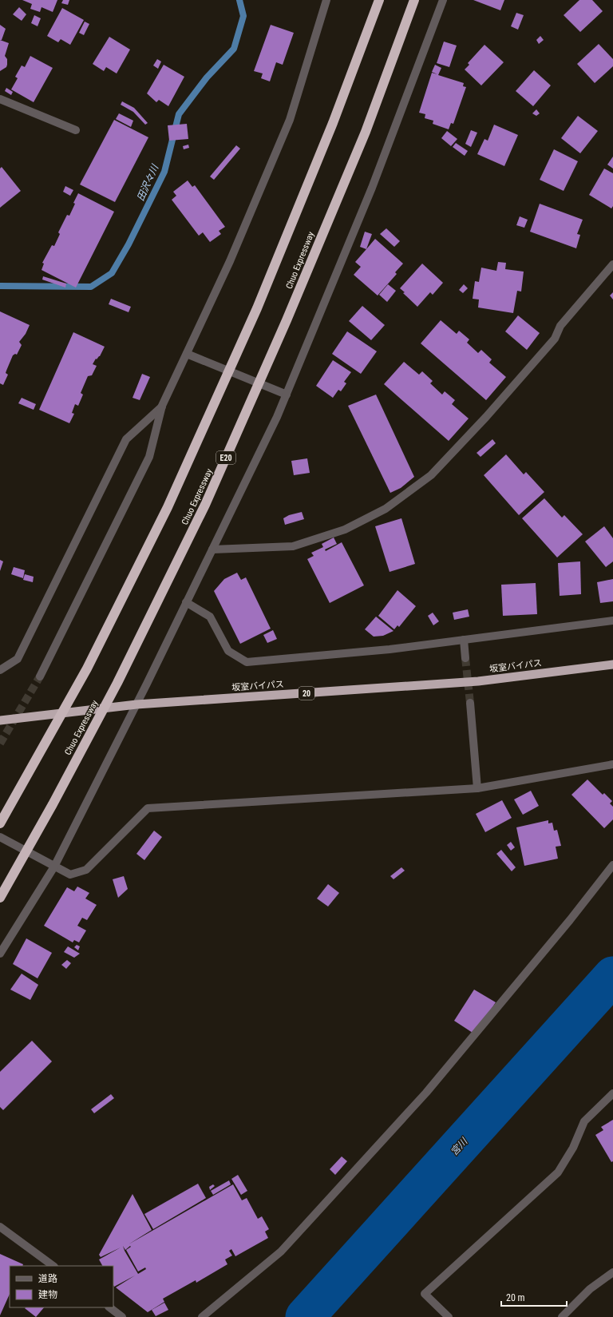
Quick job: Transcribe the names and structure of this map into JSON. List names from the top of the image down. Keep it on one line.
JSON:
{"streets":{"highway":["Chuo Expressway","E20","坂室バイパス","20"]},"water":["田沢々川","宮川"],"legend":["道路","建物"],"scale_bar":"20 m"}
